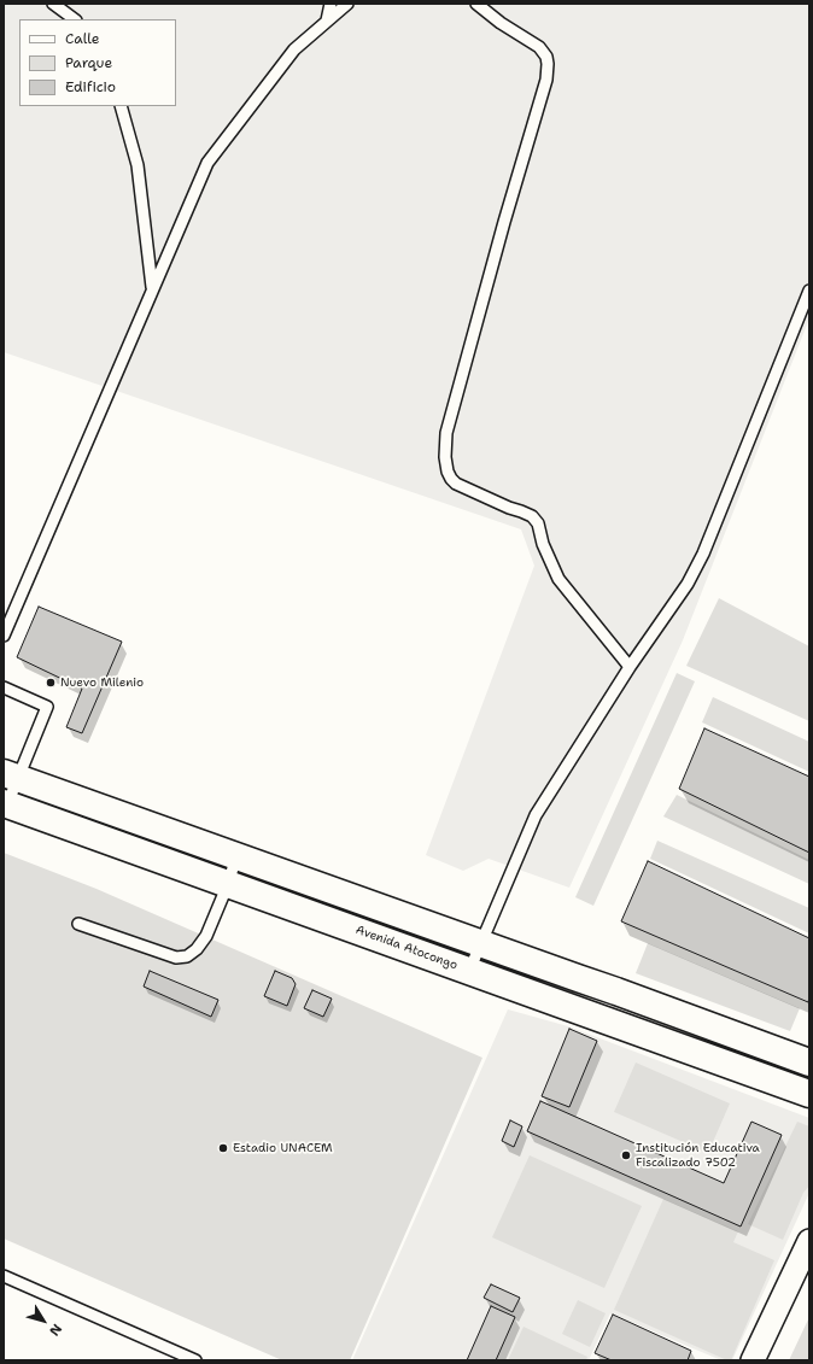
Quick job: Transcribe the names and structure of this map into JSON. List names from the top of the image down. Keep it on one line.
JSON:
{"streets":{"main road":["Avenida Atocongo"]},"places":["Nuevo Milenio","Estadio UNACEM","Institución Educativa Fiscalizado 7502"],"legend":["Calle","Parque","Edificio"],"north":"bottom right"}
